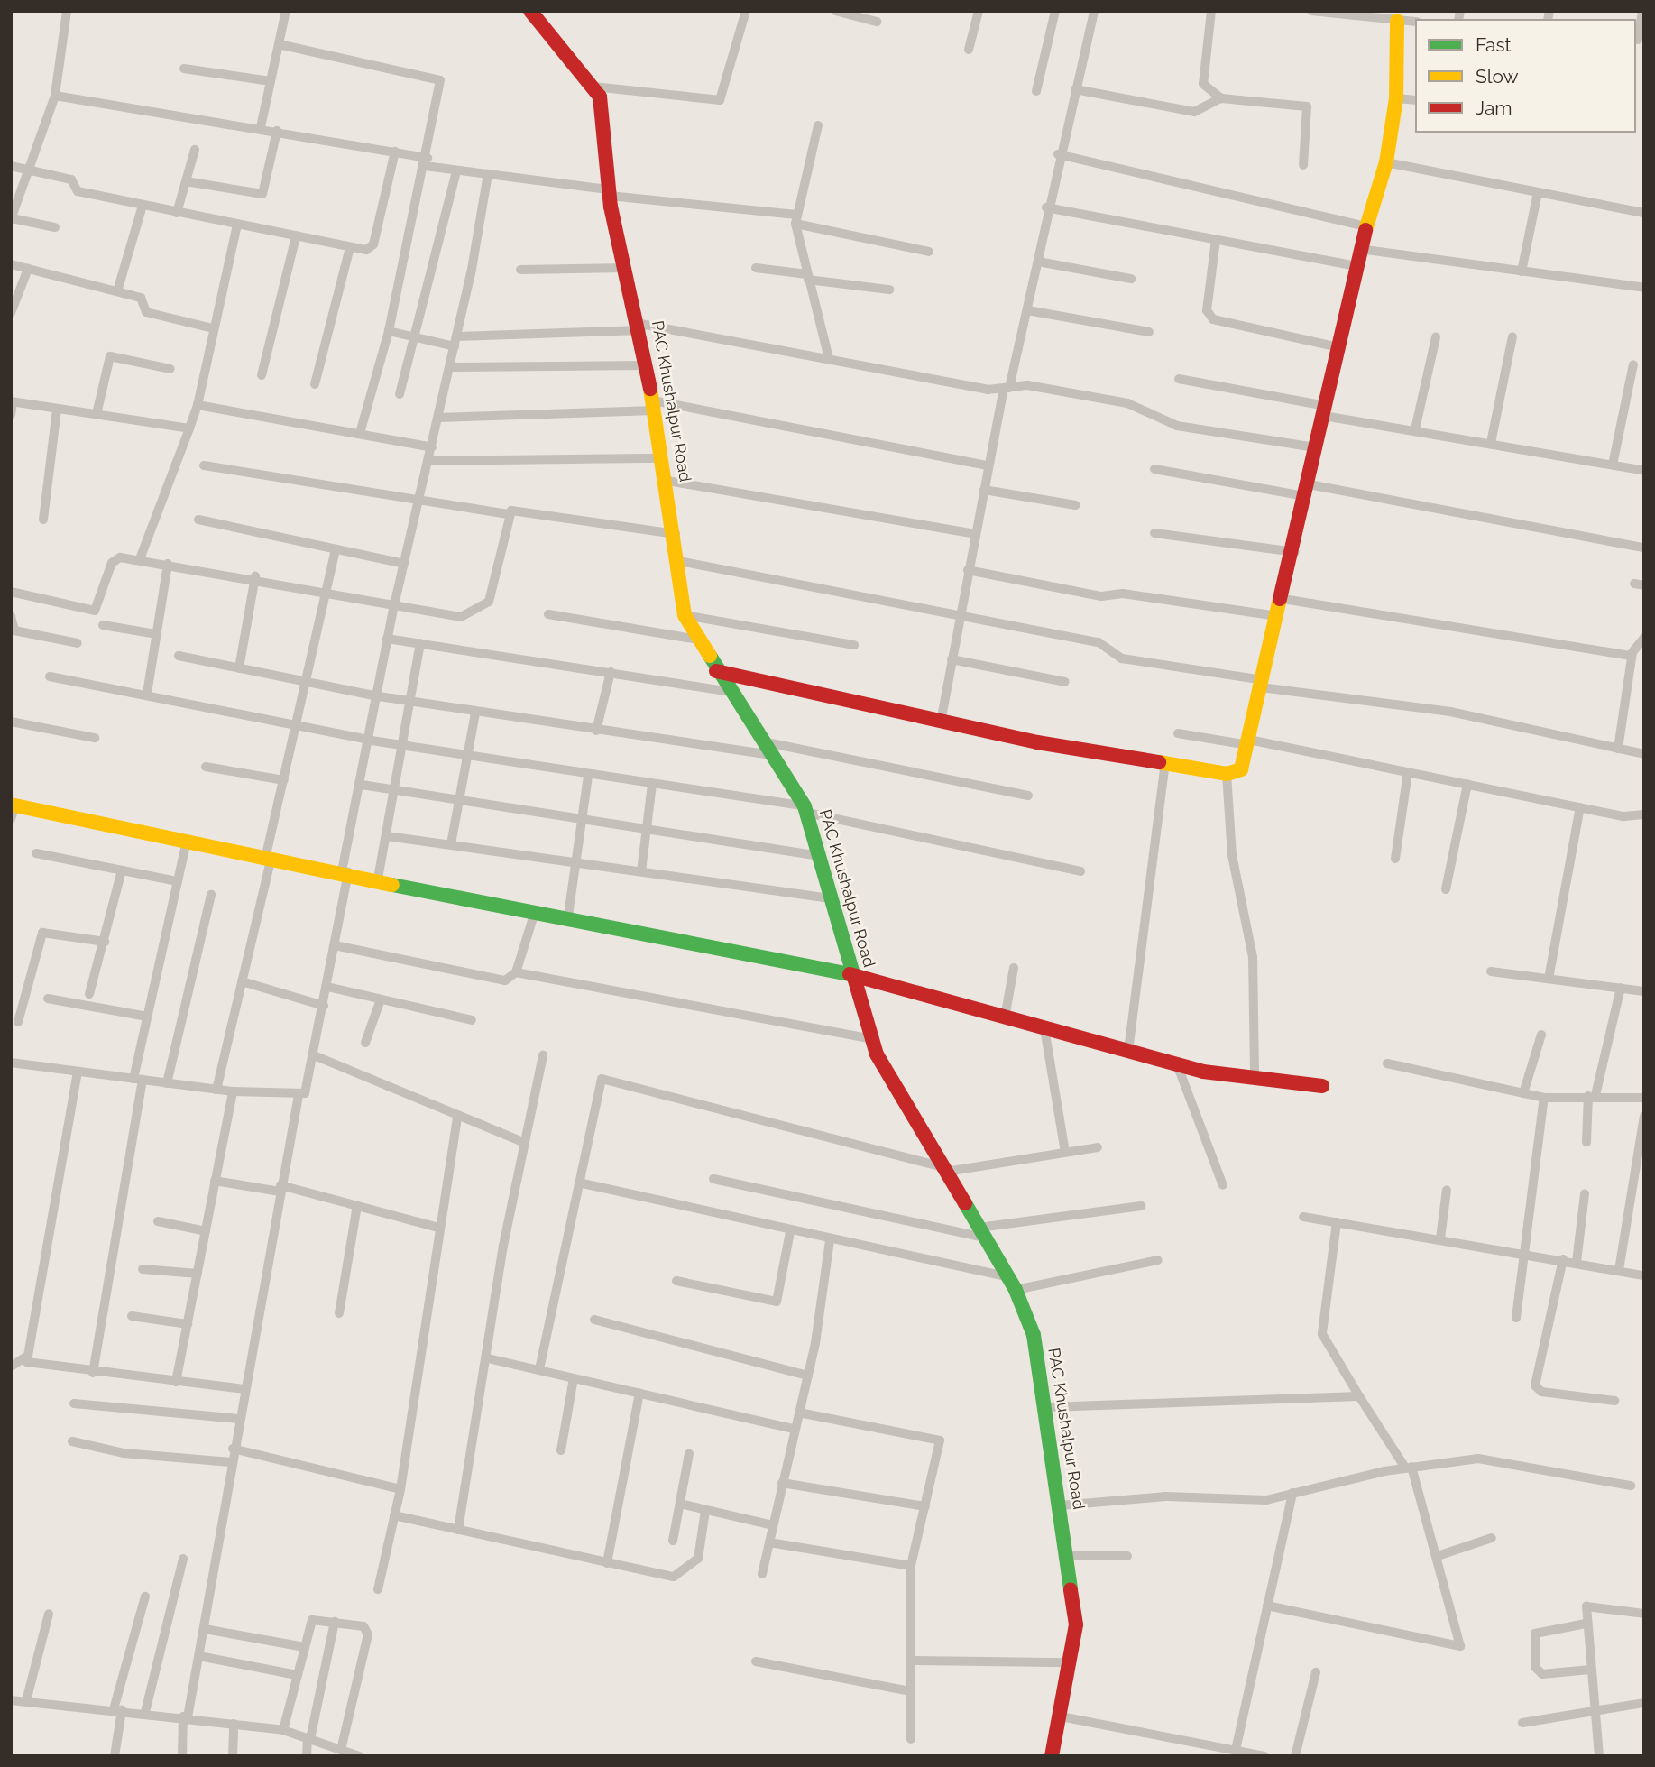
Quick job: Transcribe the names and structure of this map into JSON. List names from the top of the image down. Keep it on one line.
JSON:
{"streets":{"street":["PAC Khushalpur Road"]},"legend":["Fast","Slow","Jam"]}
